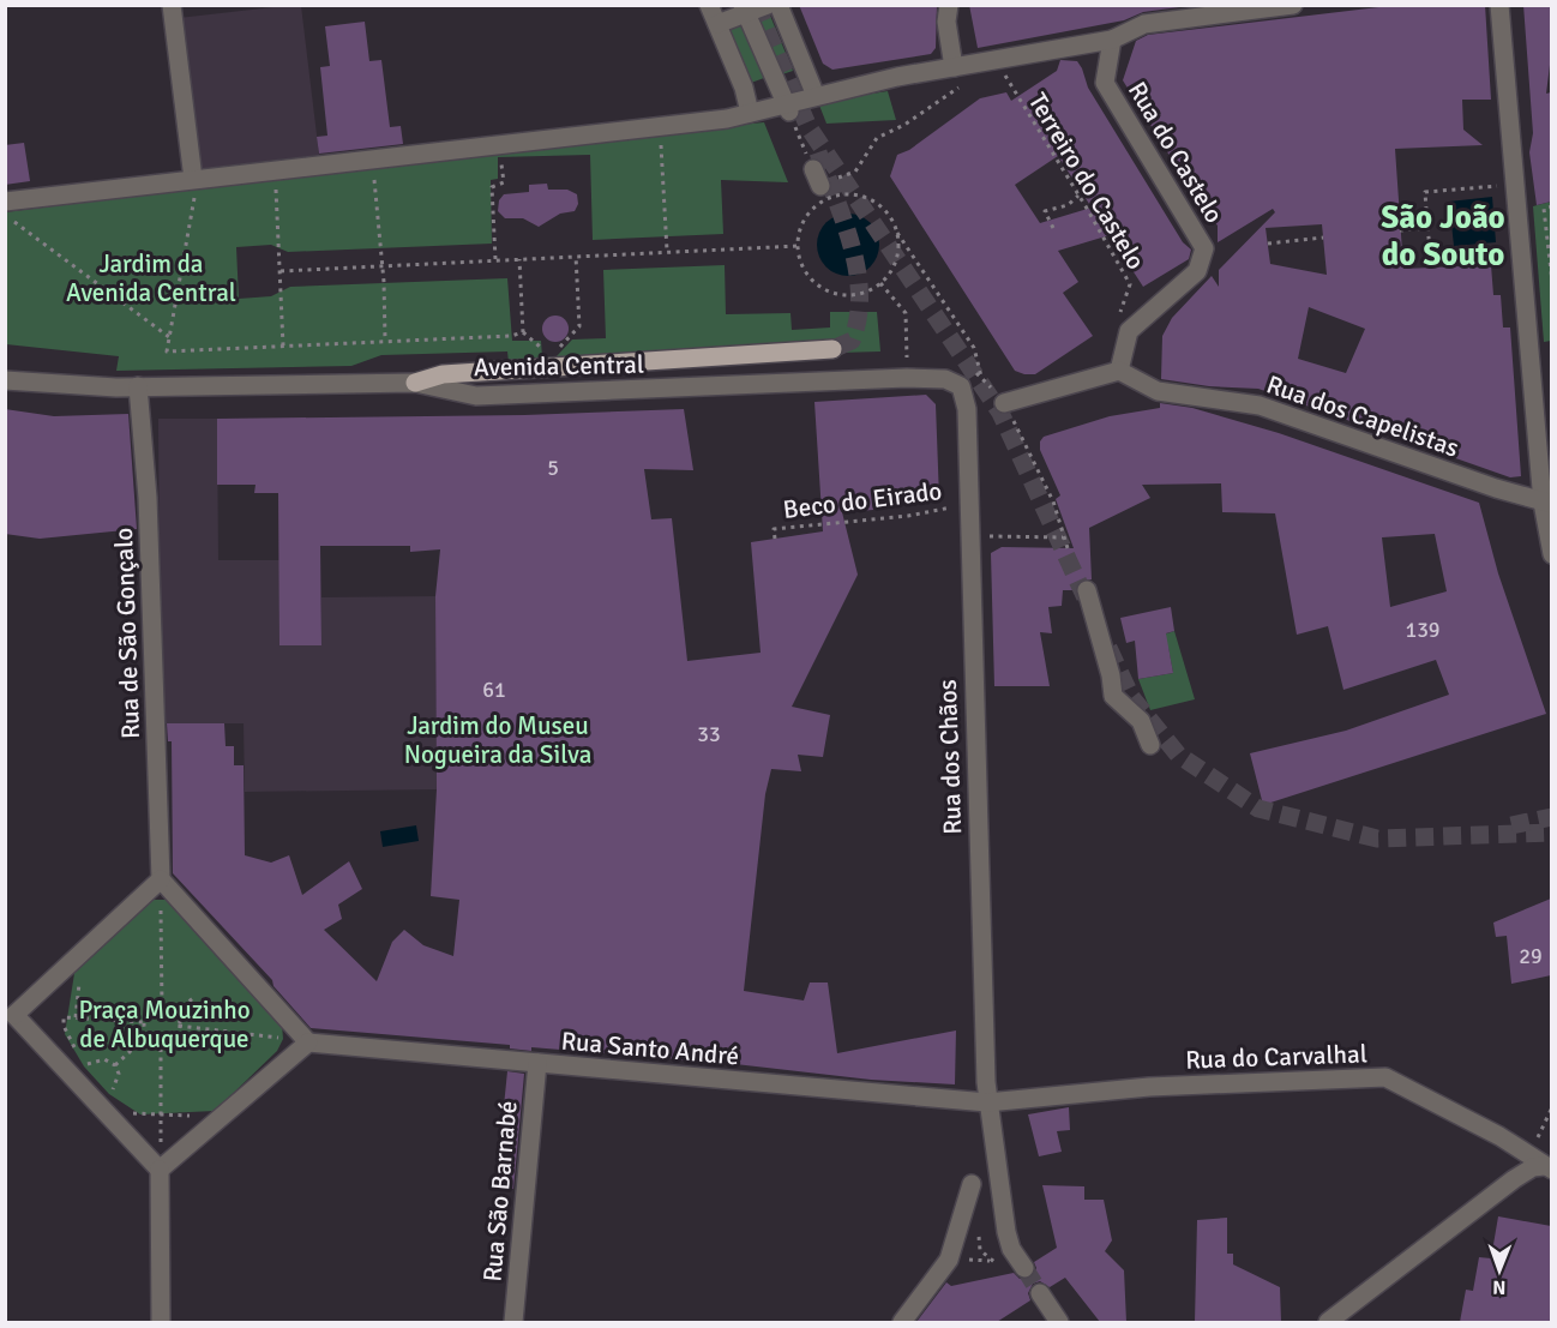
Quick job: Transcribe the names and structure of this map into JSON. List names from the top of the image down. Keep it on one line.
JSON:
{"streets":{"street":["Rua do Castelo","Avenida Central","Rua dos Capelistas","Rua de São Gonçalo","Rua dos Chãos","Rua Santo André","Rua do Carvalhal","Rua São Barnabé"],"path":["Terreiro do Castelo","Beco do Eirado"]},"crossings":[["Rua do Castelo","Terreiro do Castelo"],["Avenida Central","Rua de São Gonçalo"],["Avenida Central","Rua dos Chãos"],["Rua dos Chãos","Rua Santo André"],["Rua dos Chãos","Rua do Carvalhal"],["Rua Santo André","Rua do Carvalhal"],["Rua Santo André","Rua São Barnabé"]],"districts":["São João do Souto"],"parks":["Jardim da Avenida Central","Jardim do Museu Nogueira da Silva","Praça Mouzinho de Albuquerque"],"house_numbers":["5","139","61","33","29"],"north":"bottom"}
